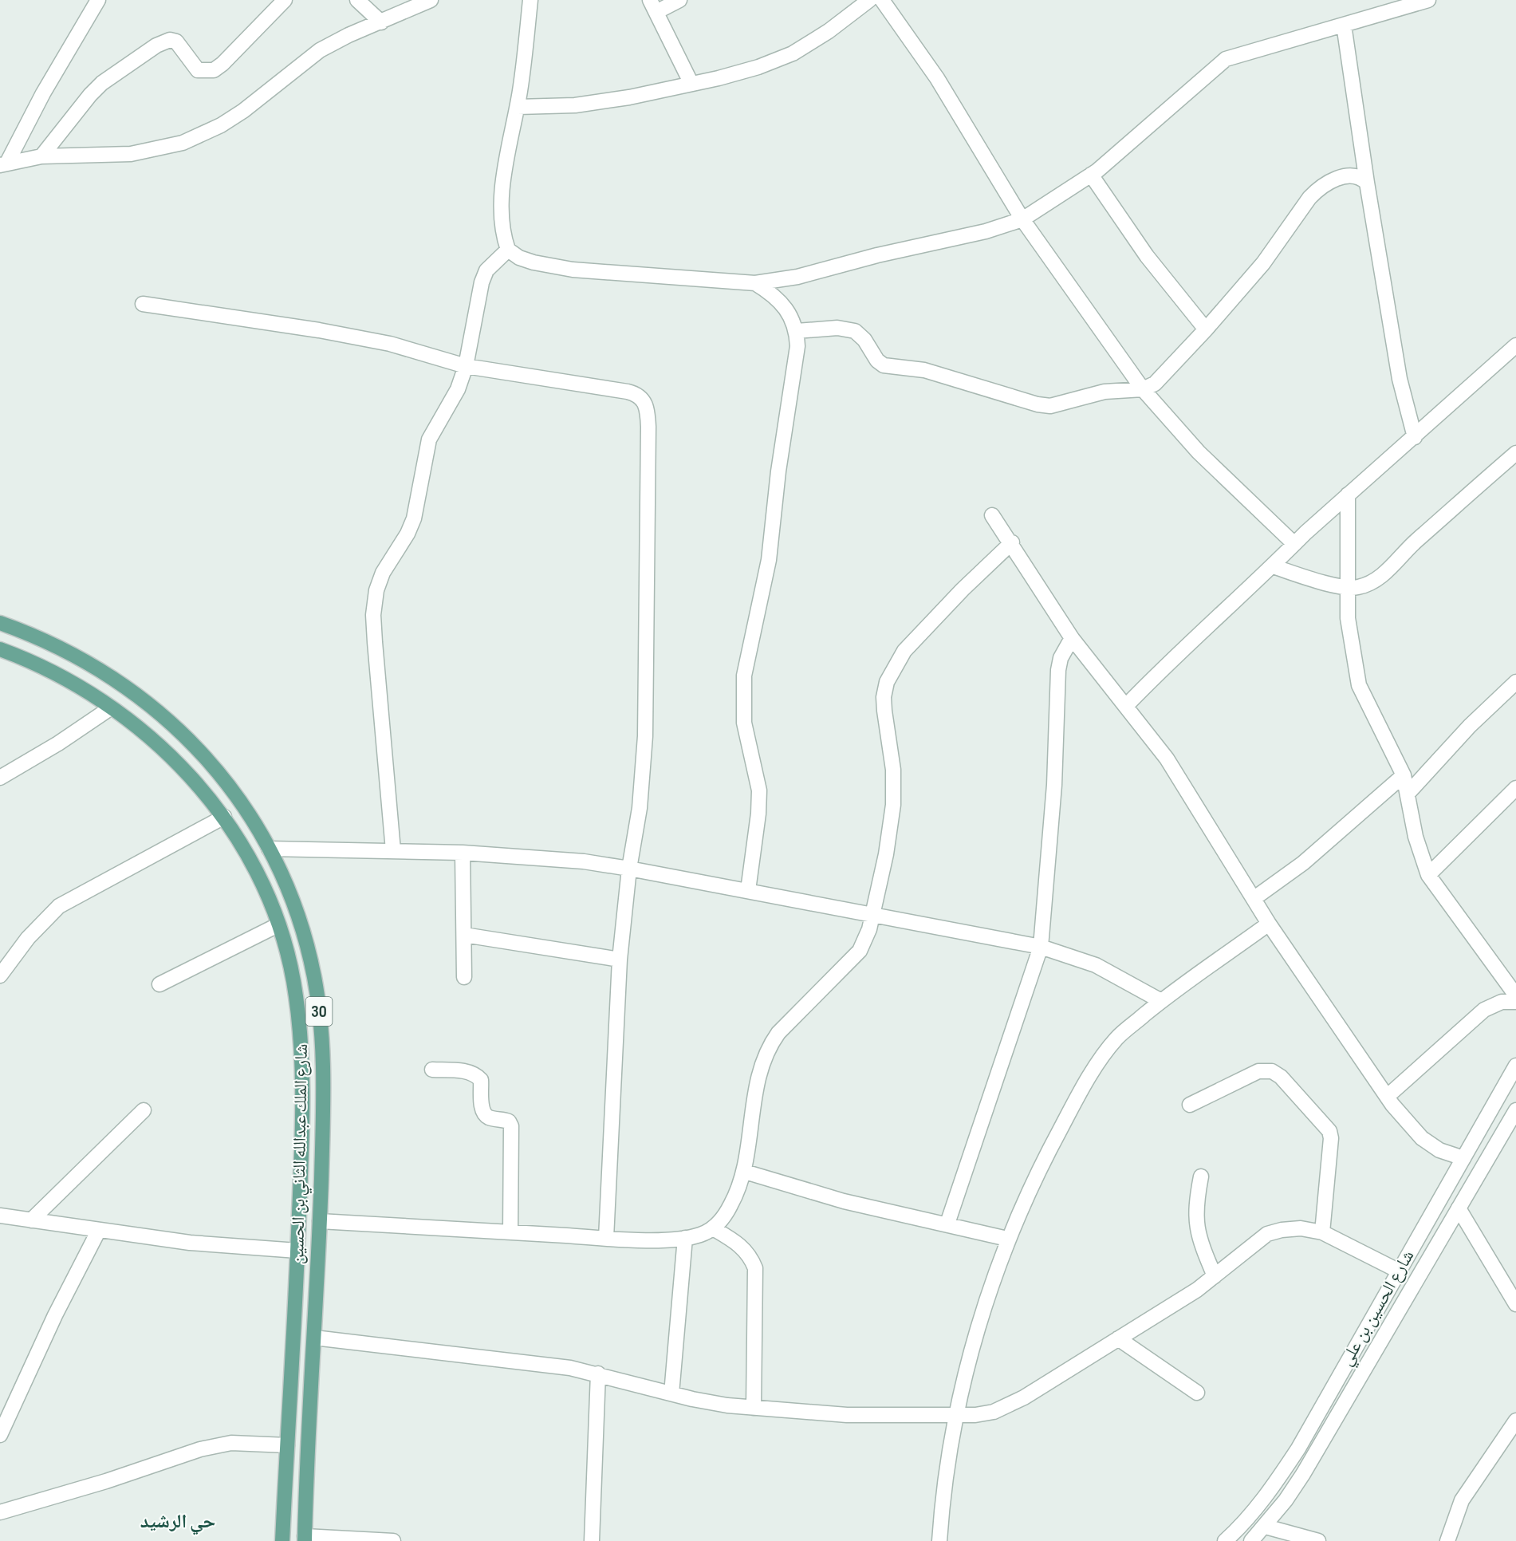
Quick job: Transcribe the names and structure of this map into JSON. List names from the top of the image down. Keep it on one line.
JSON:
{"streets":{"main road":["30","شارع الملك عبدالله الثاني بن الحسين"],"street":["شارع الحسين بن علي"]},"districts":["حي الرشيد"]}
